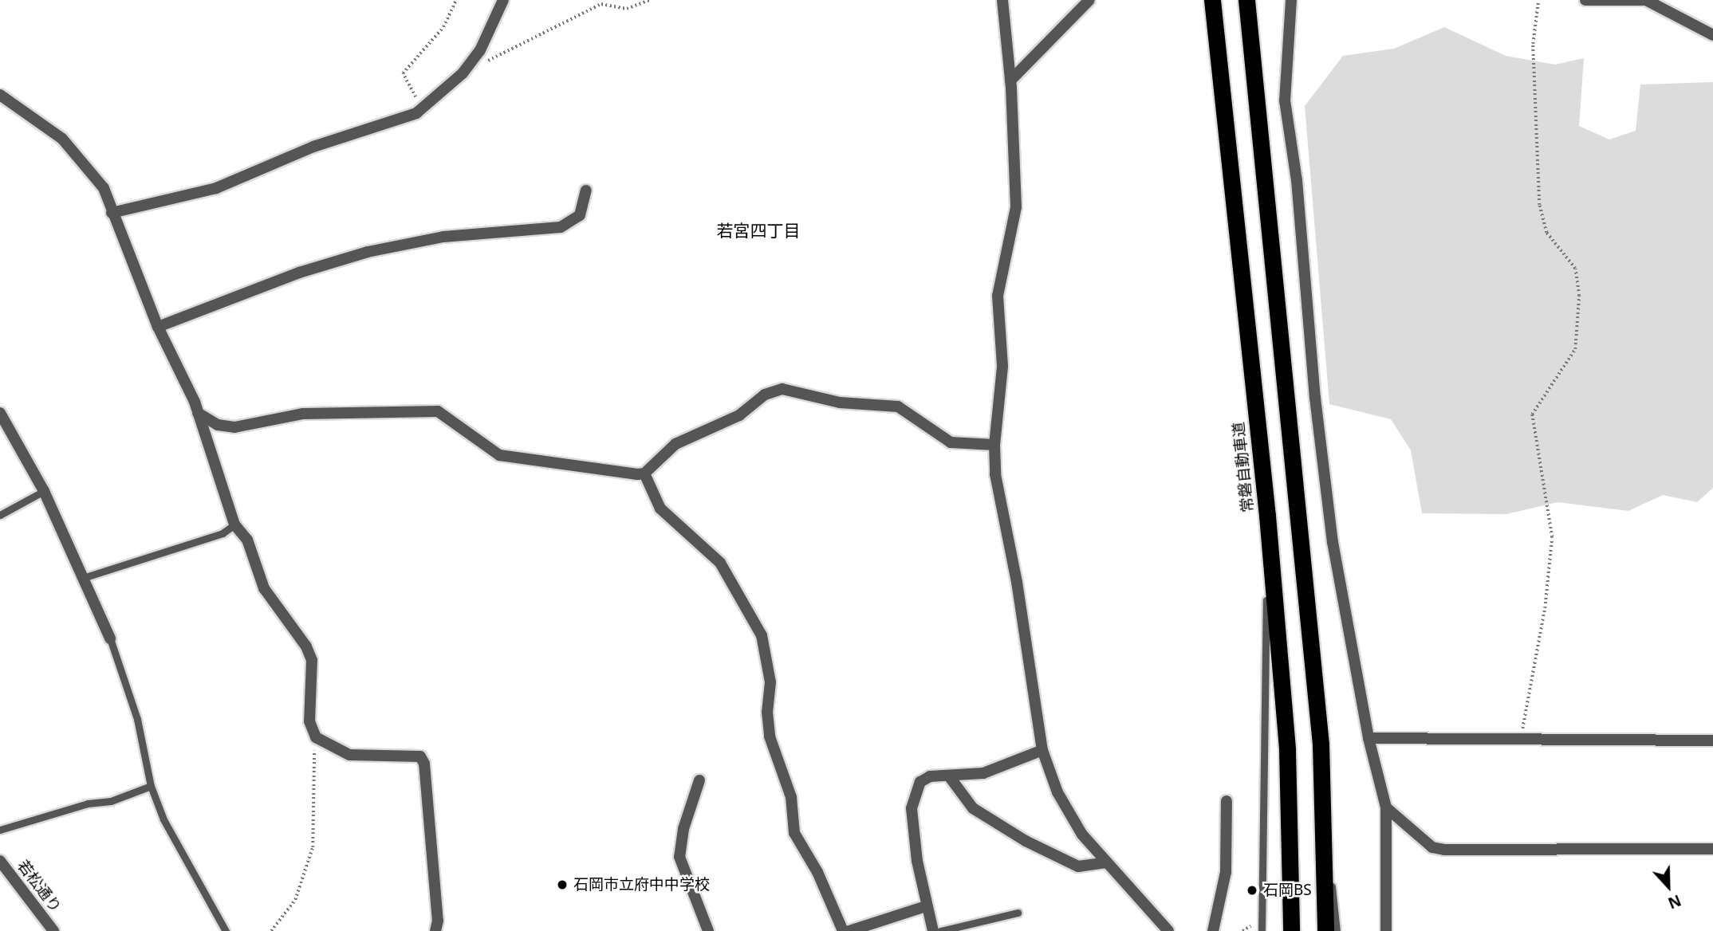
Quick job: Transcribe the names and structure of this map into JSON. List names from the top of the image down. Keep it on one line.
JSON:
{"streets":{"highway":["常磐自動車道"],"street":["若松通り"]},"districts":["若宮四丁目"],"places":["石岡市立府中中学校","石岡BS"],"north":"bottom"}
